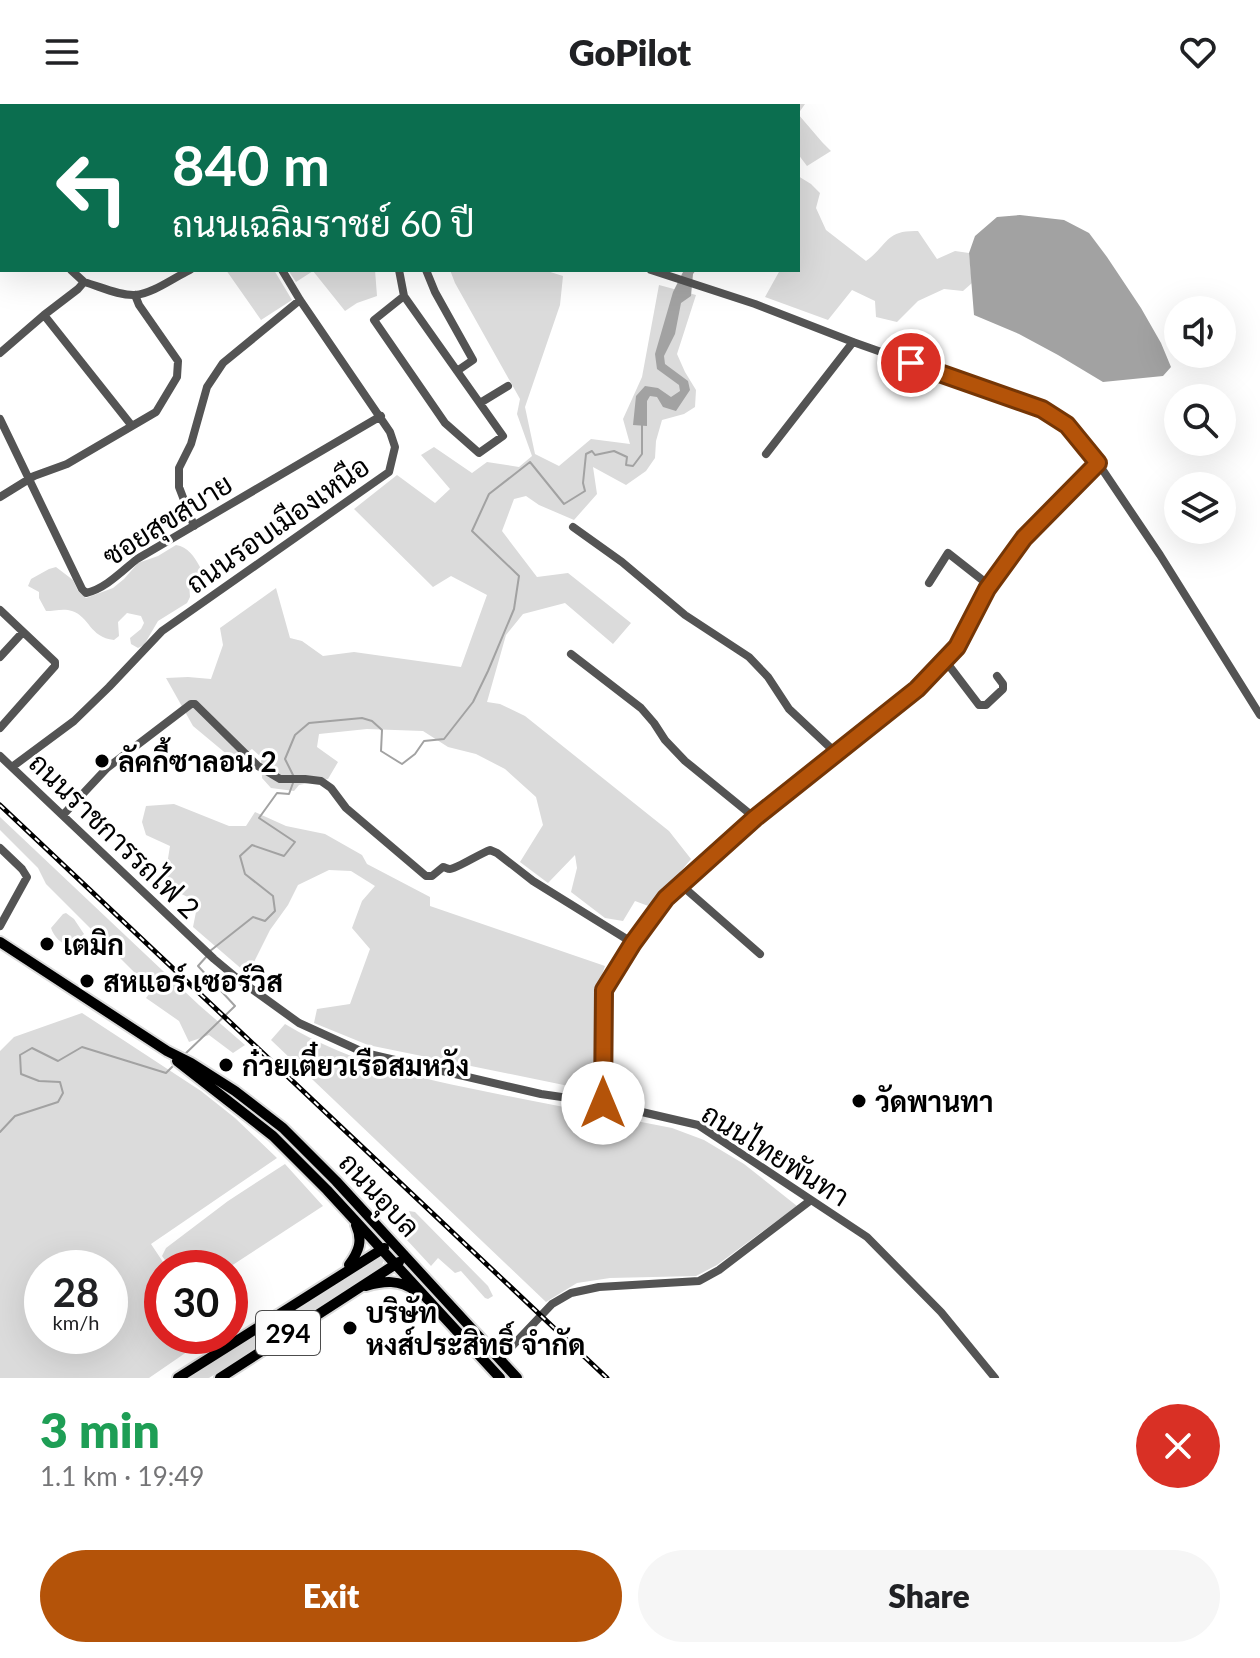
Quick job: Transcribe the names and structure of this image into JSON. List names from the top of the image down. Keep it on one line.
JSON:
{"streets":{"main road":["ถนนอุบล","294"],"street":["ซอยสุขสบาย","ถนนรอบเมืองเหนือ","ถนนราชการรถไฟ 2","ถนนไทยพันทา"]},"crossings":[["ซอยสุขสบาย","ถนนรอบเมืองเหนือ"],["ถนนรอบเมืองเหนือ","ถนนราชการรถไฟ 2"],["ถนนราชการรถไฟ 2","ถนนไทยพันทา"],["ถนนอุบล","294"]],"places":["ลัคกี้ซาลอน 2","เตมิก","สหแอร์ เซอร์วิส","ก๋วยเตี๋ยวเรือสมหวัง","วัดพานทา","บริษัท หงส์ประสิทธิ์ จำกัด"],"page":{"header":"GoPilot","turn":["840 m","ถนนเฉลิมราชย์ 60 ปี"],"speed":"28 km/h","limit":"30","heading":["3 min","1.1 km · 19:49"],"buttons":["Exit","Share"]}}
